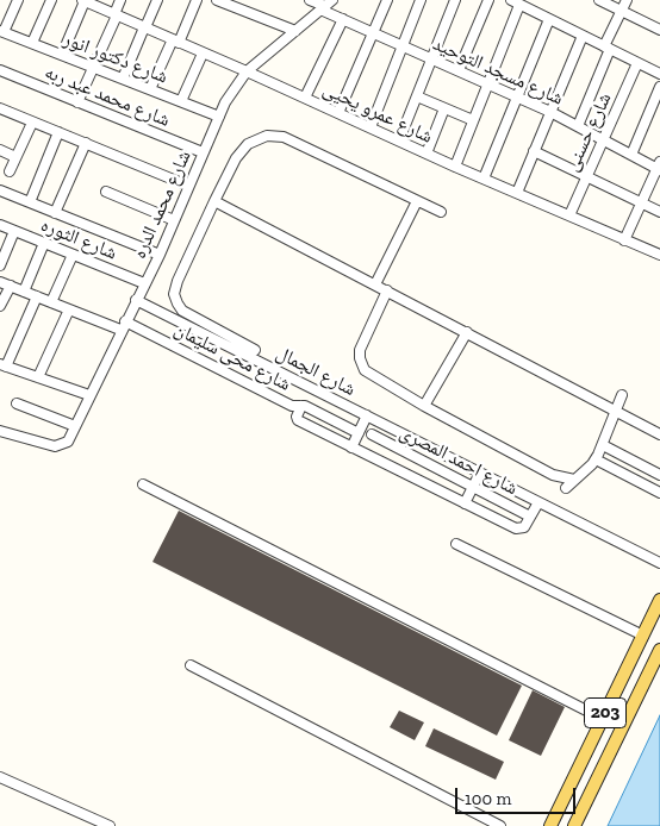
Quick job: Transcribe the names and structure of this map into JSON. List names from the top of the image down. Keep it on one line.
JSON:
{"streets":{"main road":["203"],"street":["شارع دكتور انور","شارع مسجد التوحيد","شارع محمد عبد ربه","شارع عمرو يحيى","شارع حسنى","شارع محمد الدره","شارع الثوره","شارع محى سليمان","شارع الجمال","شارع احمد المصرى"]},"crossings":[["شارع دكتور انور","شارع محمد الدره"],["شارع مسجد التوحيد","شارع حسنى"],["شارع مسجد التوحيد","شارع محمد الدره"],["شارع محمد عبد ربه","شارع محمد الدره"],["شارع عمرو يحيى","شارع حسنى"],["شارع عمرو يحيى","شارع محمد الدره"],["شارع محمد الدره","شارع الثوره"],["شارع محمد الدره","شارع محى سليمان"],["شارع محمد الدره","شارع الجمال"]],"scale_bar":"100 m"}
